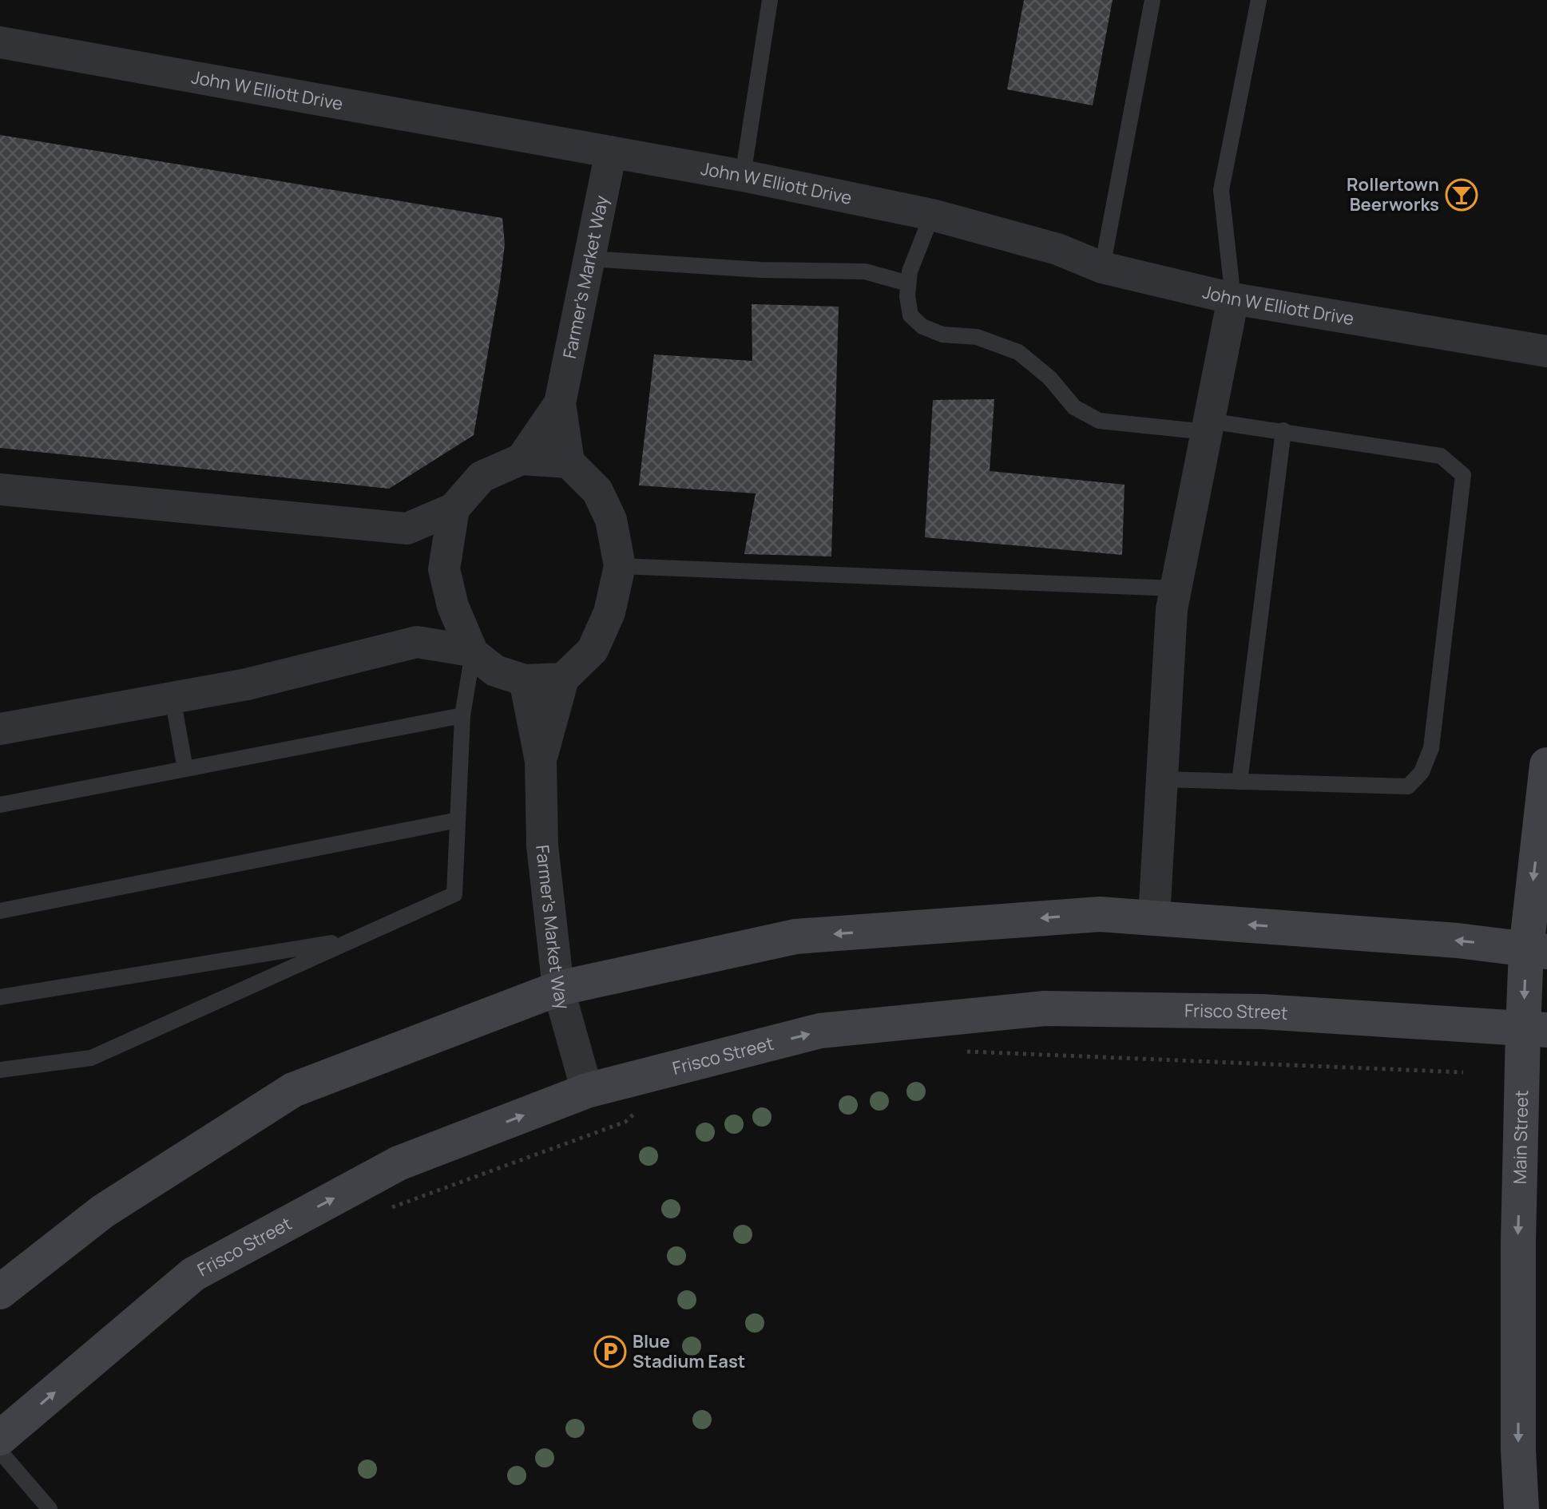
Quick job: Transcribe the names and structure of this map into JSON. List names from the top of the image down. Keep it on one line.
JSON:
{"streets":{"street":["John W Elliott Drive","Farmer's Market Way","Frisco Street","Main Street"]},"crossings":[["John W Elliott Drive","Farmer's Market Way"],["Farmer's Market Way","Frisco Street"],["Frisco Street","Main Street"]],"one_way":["Main Street"],"places":{"bar":["Rollertown Beerworks"],"parking":["Blue Stadium East"]}}
